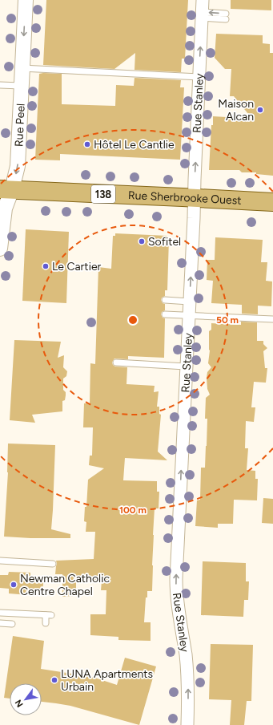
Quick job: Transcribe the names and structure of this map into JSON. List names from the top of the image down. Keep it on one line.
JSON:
{"streets":{"main road":["138","Rue Sherbrooke Ouest"],"street":["Rue Stanley","Rue Peel"]},"crossings":[["Rue Stanley","Rue Sherbrooke Ouest"],["Rue Peel","Rue Sherbrooke Ouest"]],"one_way":["Rue Stanley","Rue Peel"],"places":["Maison Alcan","Hôtel Le Cantlie","Sofitel","Le Cartier","Newman Catholic Centre Chapel","LUNA Apartments Urbain"],"north":"bottom left","rings":["50 m","100 m"]}
